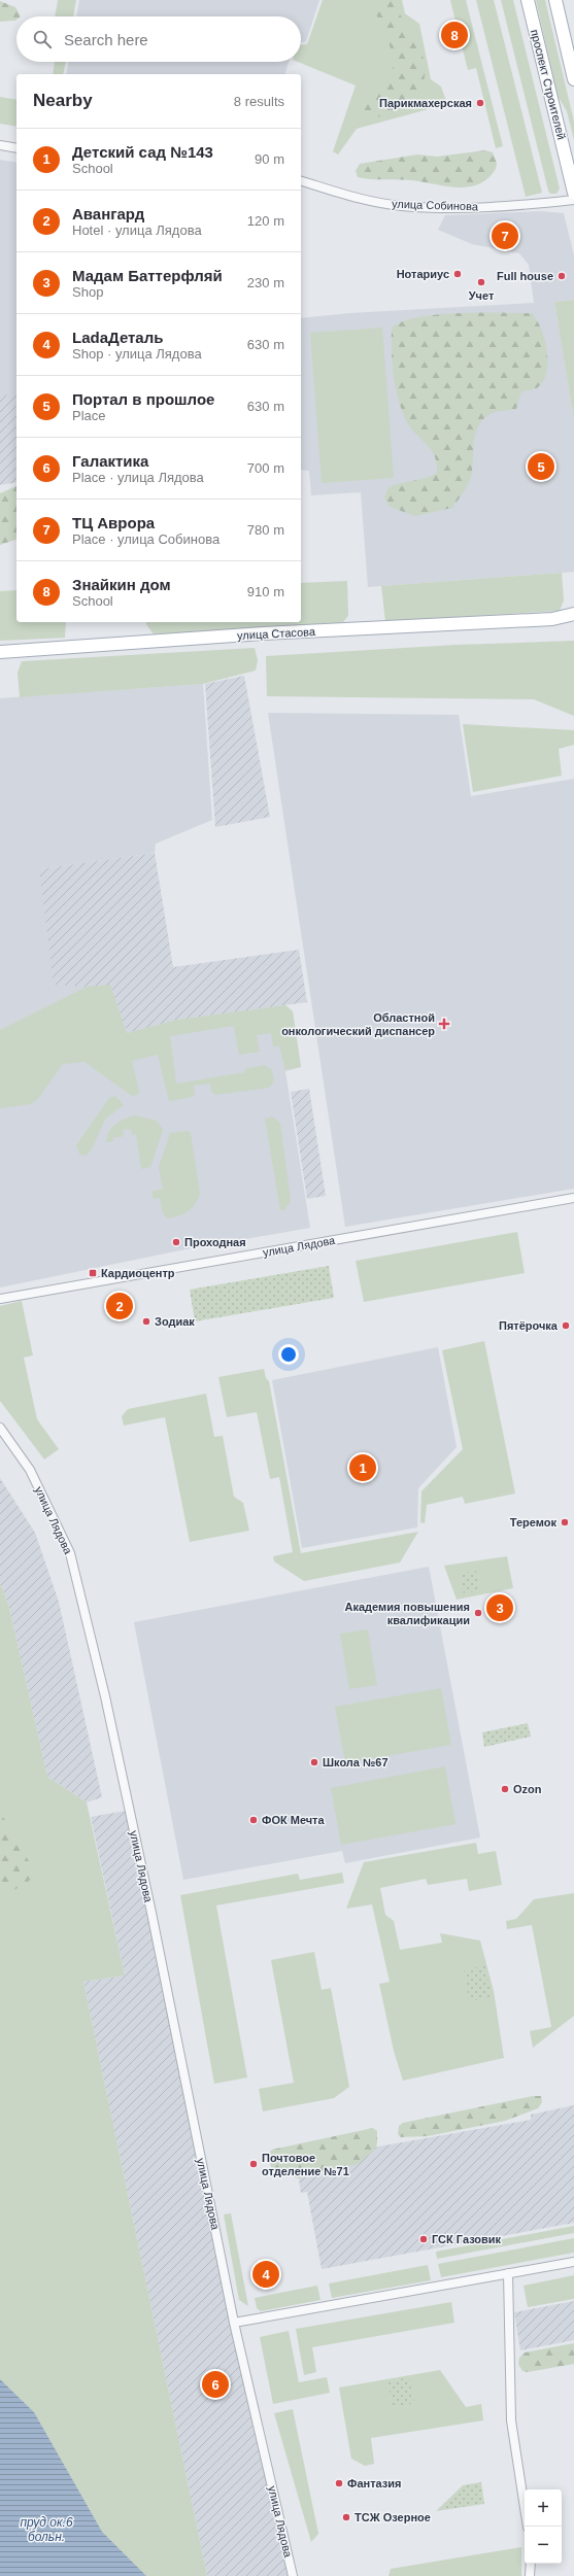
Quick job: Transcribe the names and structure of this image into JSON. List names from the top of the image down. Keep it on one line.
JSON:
{"streets":{"main road":["проспект Строителей","улица Стасова"],"street":["улица Собинова","улица Лядова"]},"water":["пруд ок.6 больн."],"places":{"other":["Парикмахерская","Нотариус","Full house","Учет","Проходная","Зодиак","Пятёрочка","Теремок","Академия повышения квалификации","Школа №67","Ozon","ФОК Мечта","Почтовое отделение №71","ГСК Газовик","Фантазия","ТСЖ Озерное"],"health":["Областной онкологический диспансер"],"transit":["Кардиоцентр"]},"page":{"search":"Search here","pins":["8","7","5","2","1","3","4","6"],"heading":["Nearby","8 results"],"list":[{"mark":"1","name":"Детский сад №143","note":"School","value":"90 m"},{"mark":"2","name":"Авангард","note":"Hotel · улица Лядова","value":"120 m"},{"mark":"3","name":"Мадам Баттерфляй","note":"Shop","value":"230 m"},{"mark":"4","name":"LadaДеталь","note":"Shop · улица Лядова","value":"630 m"},{"mark":"5","name":"Портал в прошлое","note":"Place","value":"630 m"},{"mark":"6","name":"Галактика","note":"Place · улица Лядова","value":"700 m"},{"mark":"7","name":"ТЦ Аврора","note":"Place · улица Собинова","value":"780 m"},{"mark":"8","name":"Знайкин дом","note":"School","value":"910 m"}],"map_buttons":["+","−"]}}
